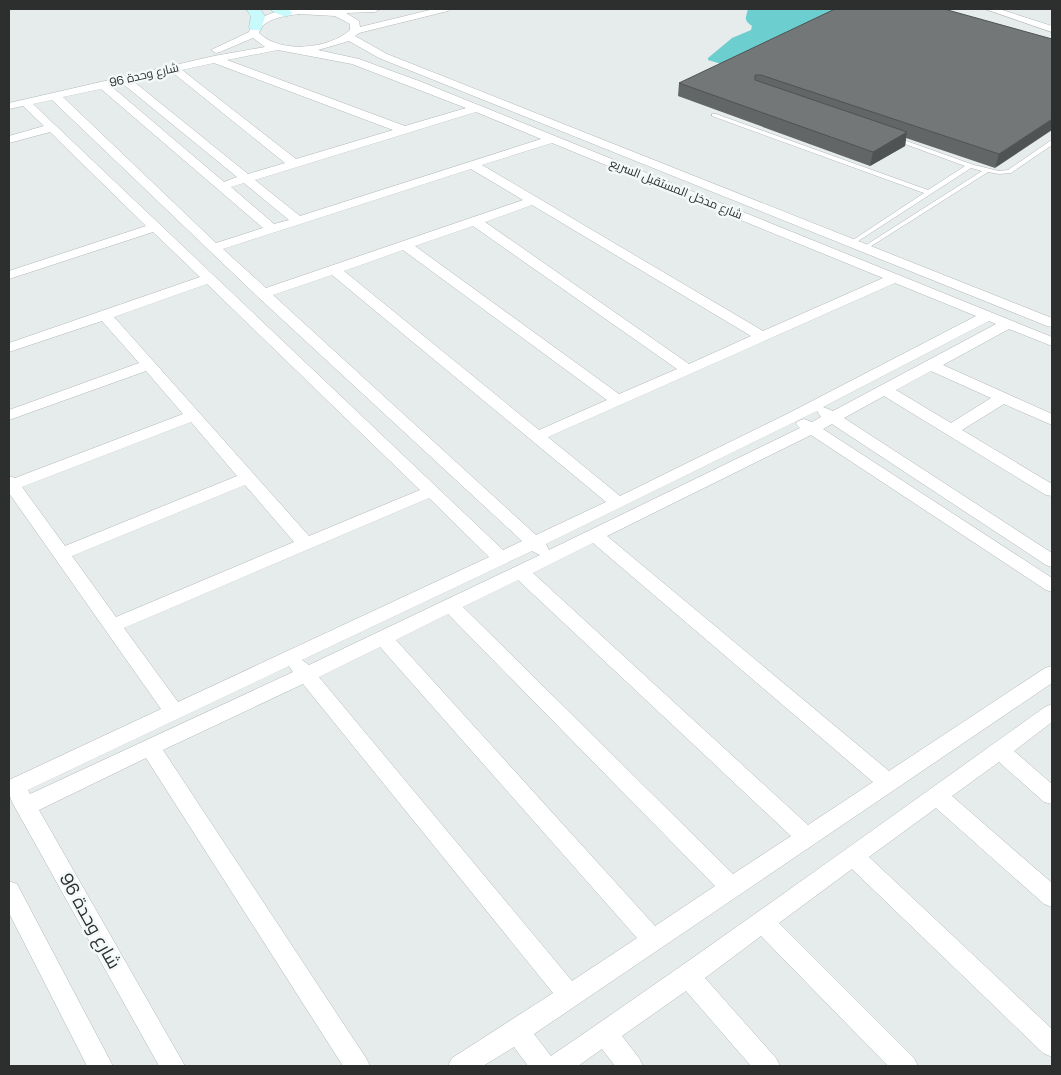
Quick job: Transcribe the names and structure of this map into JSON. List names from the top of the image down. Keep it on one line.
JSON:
{"streets":{"street":["شارع وحدة 96","شارع مدخل المستقبل السريع"]},"crossings":[["شارع وحدة 96","شارع مدخل المستقبل السريع"]]}
